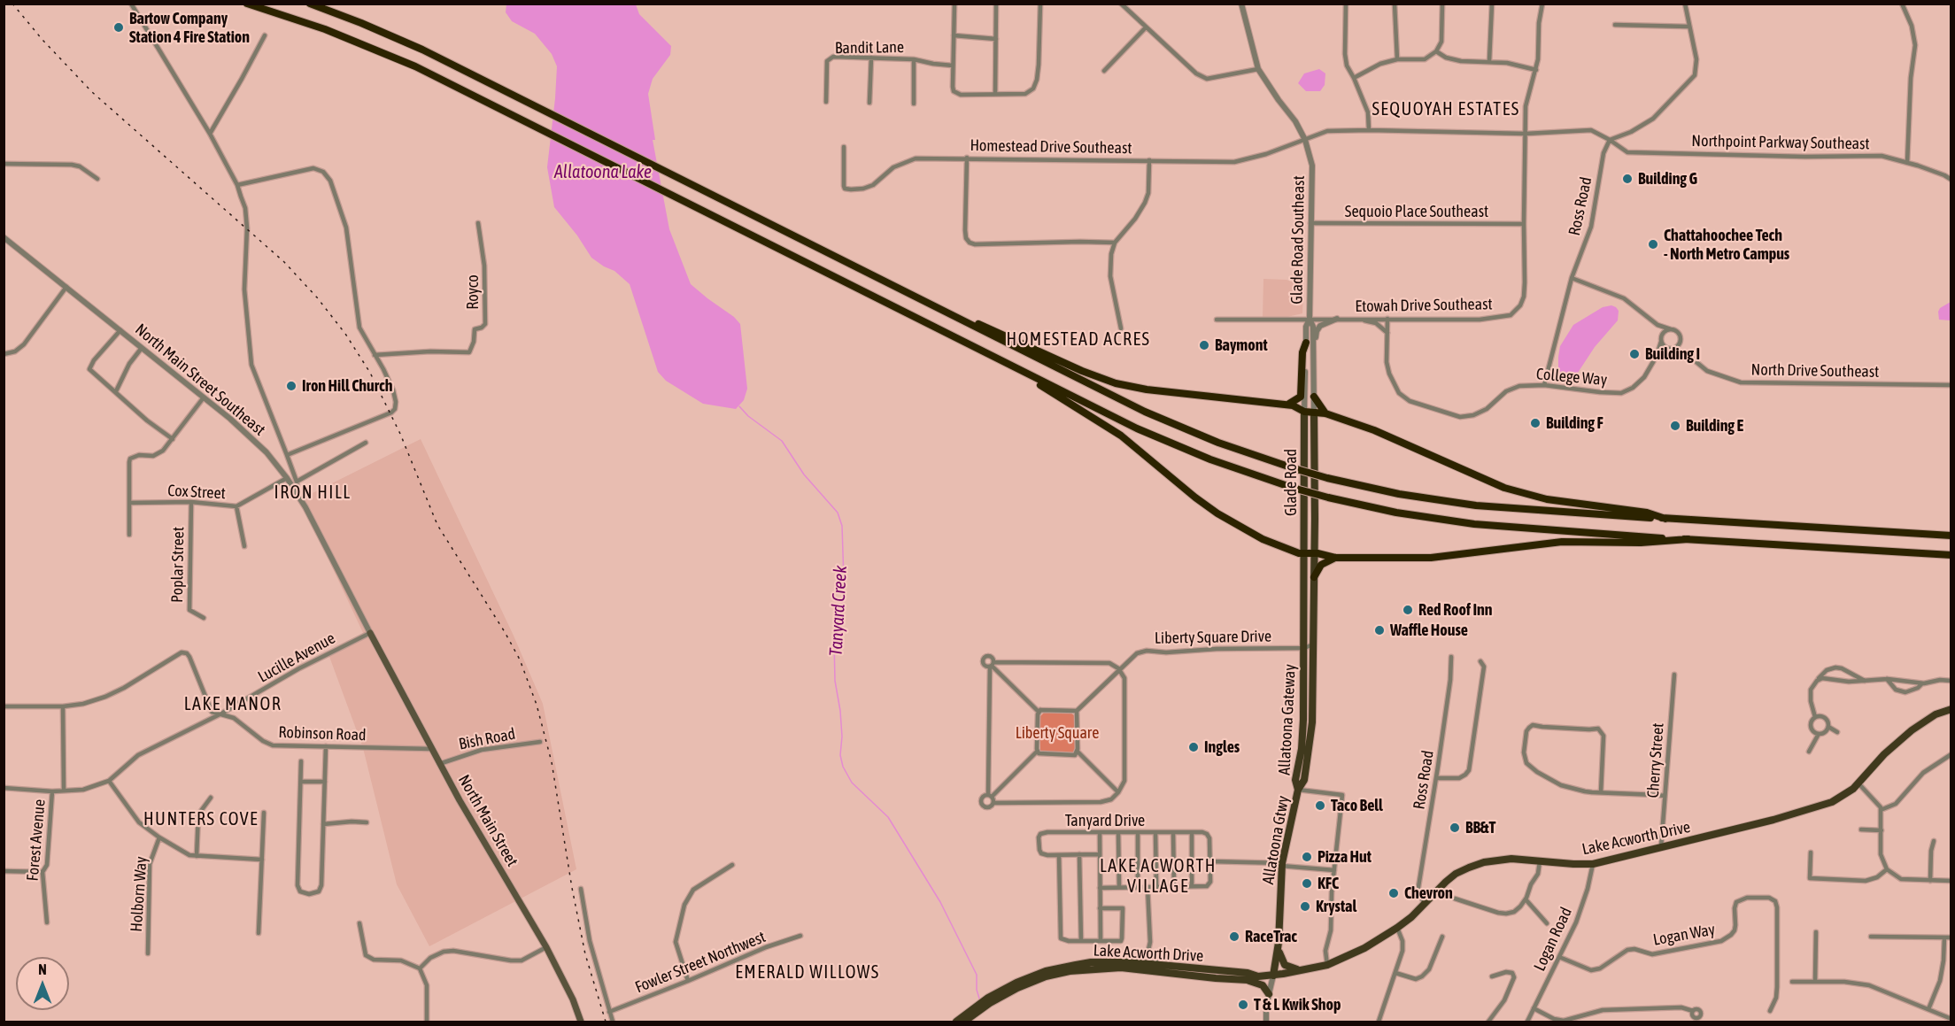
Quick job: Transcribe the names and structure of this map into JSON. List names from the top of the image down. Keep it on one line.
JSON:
{"streets":{"main road":["Glade Road Southeast","Glade Road","Allatoona Gateway","North Main Street","Lake Acworth Drive","Allatoona Gtwy"],"street":["Bandit Lane","Northpoint Parkway Southeast","Homestead Drive Southeast","Ross Road","Sequoio Place Southeast","Royco","Etowah Drive Southeast","North Drive Southeast","College Way","North Main Street Southeast","Cox Street","Poplar Street","Liberty Square Drive","Lucille Avenue","Robinson Road","Bish Road","Cherry Street","Tanyard Drive","Forest Avenue","Holborn Way","Logan Way","Logan Road","Fowler Street Northwest"]},"crossings":[["Northpoint Parkway Southeast","Homestead Drive Southeast"],["Northpoint Parkway Southeast","Ross Road"],["Northpoint Parkway Southeast","Etowah Drive Southeast"],["Homestead Drive Southeast","Glade Road Southeast"],["Homestead Drive Southeast","Etowah Drive Southeast"],["Ross Road","College Way"],["Ross Road","Lake Acworth Drive"],["Sequoio Place Southeast","Glade Road Southeast"],["Sequoio Place Southeast","Etowah Drive Southeast"],["Glade Road Southeast","Etowah Drive Southeast"],["Glade Road Southeast","Glade Road"],["Etowah Drive Southeast","College Way"],["North Drive Southeast","College Way"],["North Main Street Southeast","Cox Street"],["North Main Street Southeast","Lucille Avenue"],["North Main Street Southeast","North Main Street"],["Glade Road","Allatoona Gateway"],["Cox Street","Poplar Street"],["Liberty Square Drive","Allatoona Gateway"],["Lucille Avenue","Robinson Road"],["Lucille Avenue","North Main Street"],["Lucille Avenue","Forest Avenue"],["Allatoona Gateway","Allatoona Gtwy"],["Robinson Road","North Main Street"],["Robinson Road","Forest Avenue"],["Bish Road","North Main Street"],["Cherry Street","Lake Acworth Drive"],["Lake Acworth Drive","Allatoona Gtwy"],["Lake Acworth Drive","Logan Road"],["Logan Way","Logan Road"]],"districts":["SEQUOYAH ESTATES","HOMESTEAD ACRES","IRON HILL","LAKE MANOR","HUNTERS COVE","LAKE ACWORTH VILLAGE","EMERALD WILLOWS"],"water":["Allatoona Lake","Tanyard Creek"],"parks":["Liberty Square"],"places":["Bartow Company Station 4 Fire Station","Building G","Chattahoochee Tech - North Metro Campus","Baymont","Building I","Iron Hill Church","Building F","Building E","Red Roof Inn","Waffle House","Ingles","Taco Bell","BB&T","Pizza Hut","KFC","Chevron","Krystal","RaceTrac","T & L Kwik Shop"],"north":"top"}
